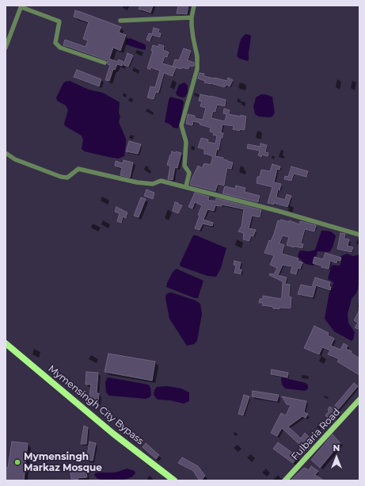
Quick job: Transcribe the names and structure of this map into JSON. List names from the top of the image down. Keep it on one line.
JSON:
{"streets":{"highway":["Mymensingh City Bypass"],"main road":["Fulbaria Road"]},"places":["Mymensingh Markaz Mosque"],"north":"top"}
